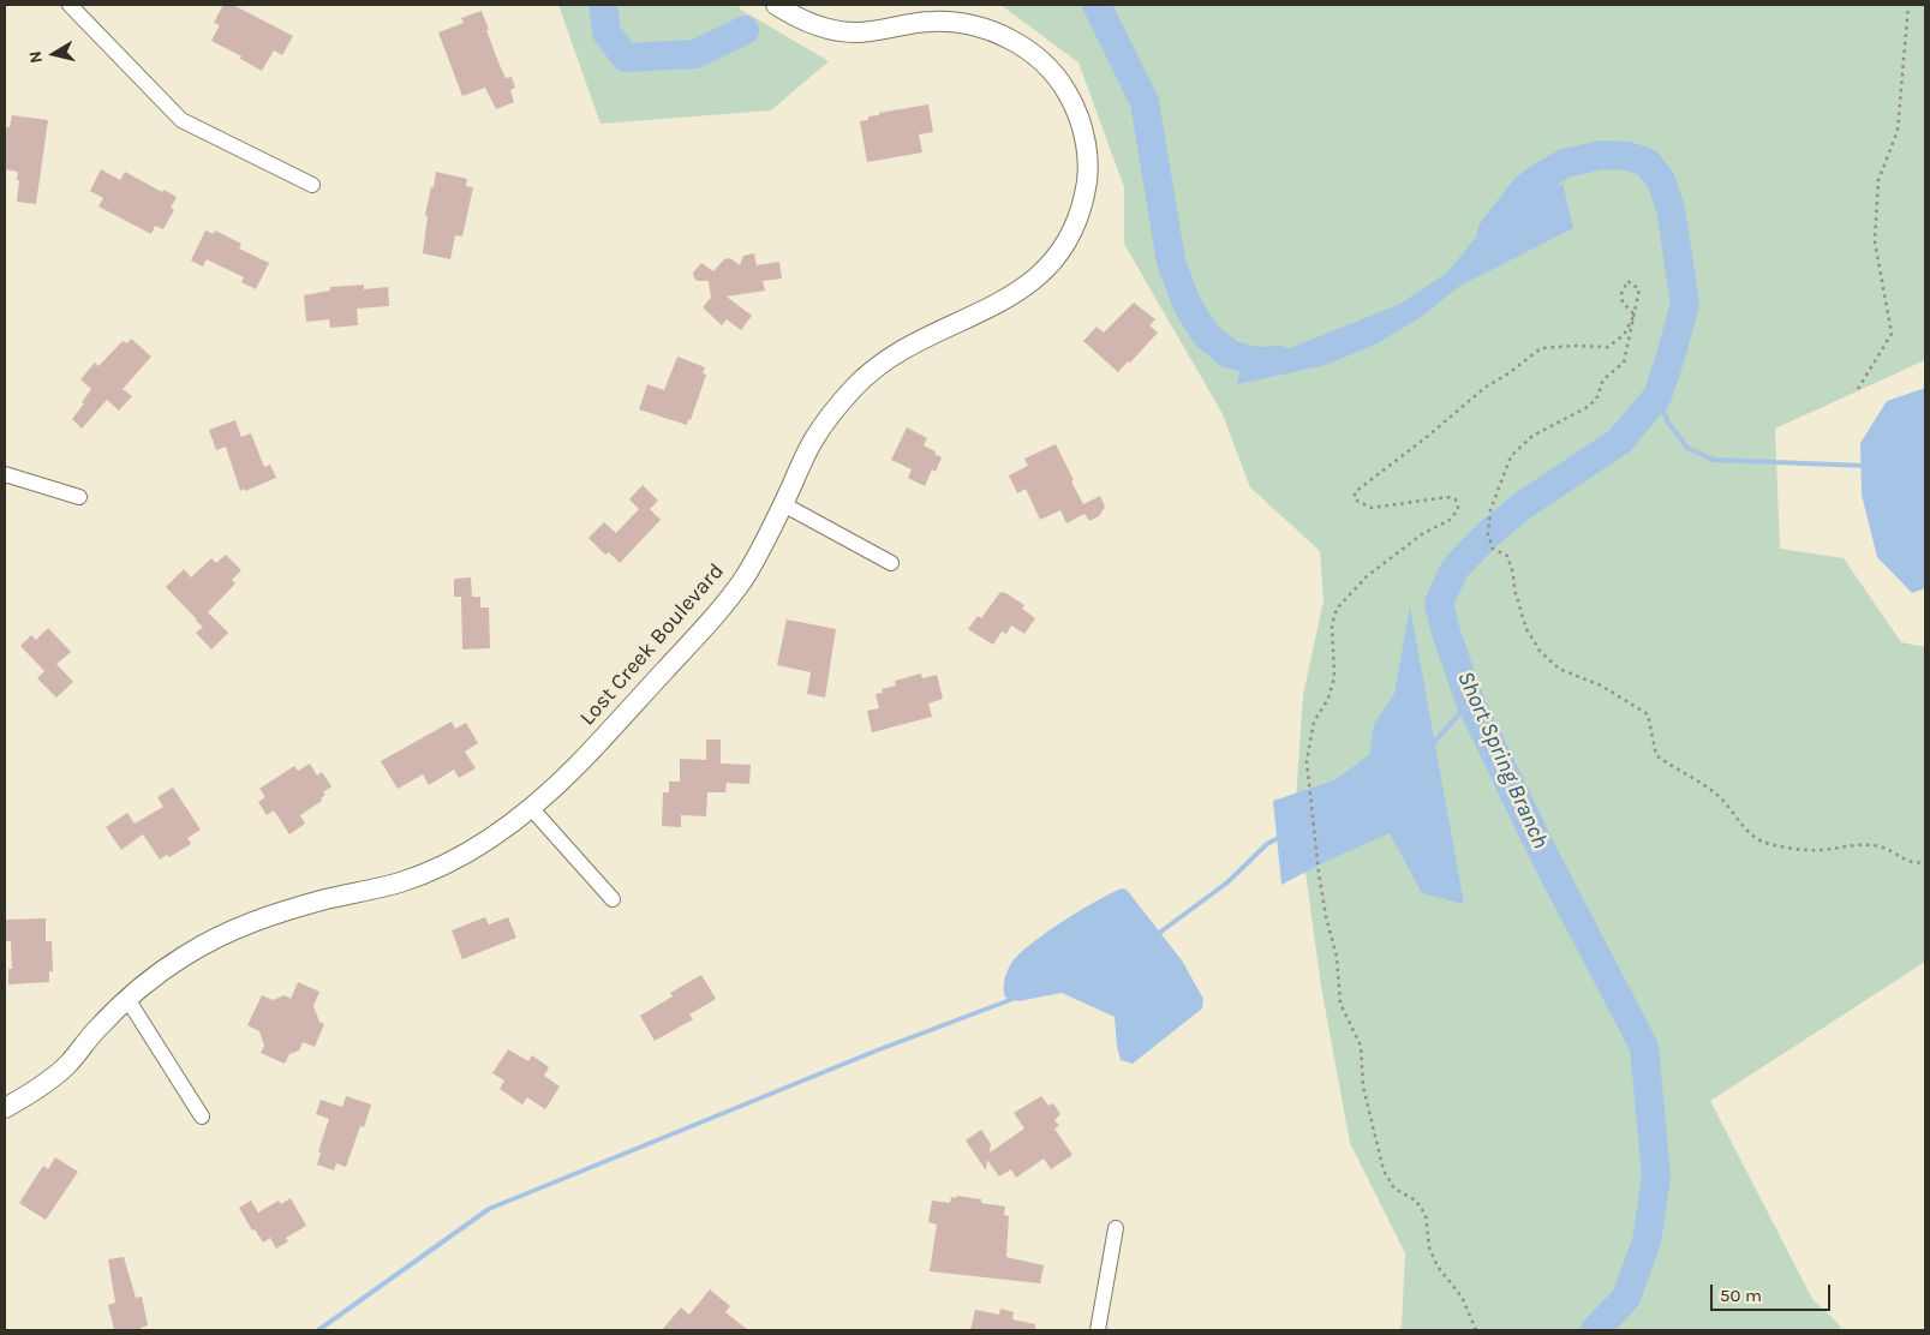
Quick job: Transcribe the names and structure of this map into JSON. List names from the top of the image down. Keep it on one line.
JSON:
{"streets":{"street":["Lost Creek Boulevard"]},"water":["Short Spring Branch"],"scale_bar":"50 m","north":"left"}
